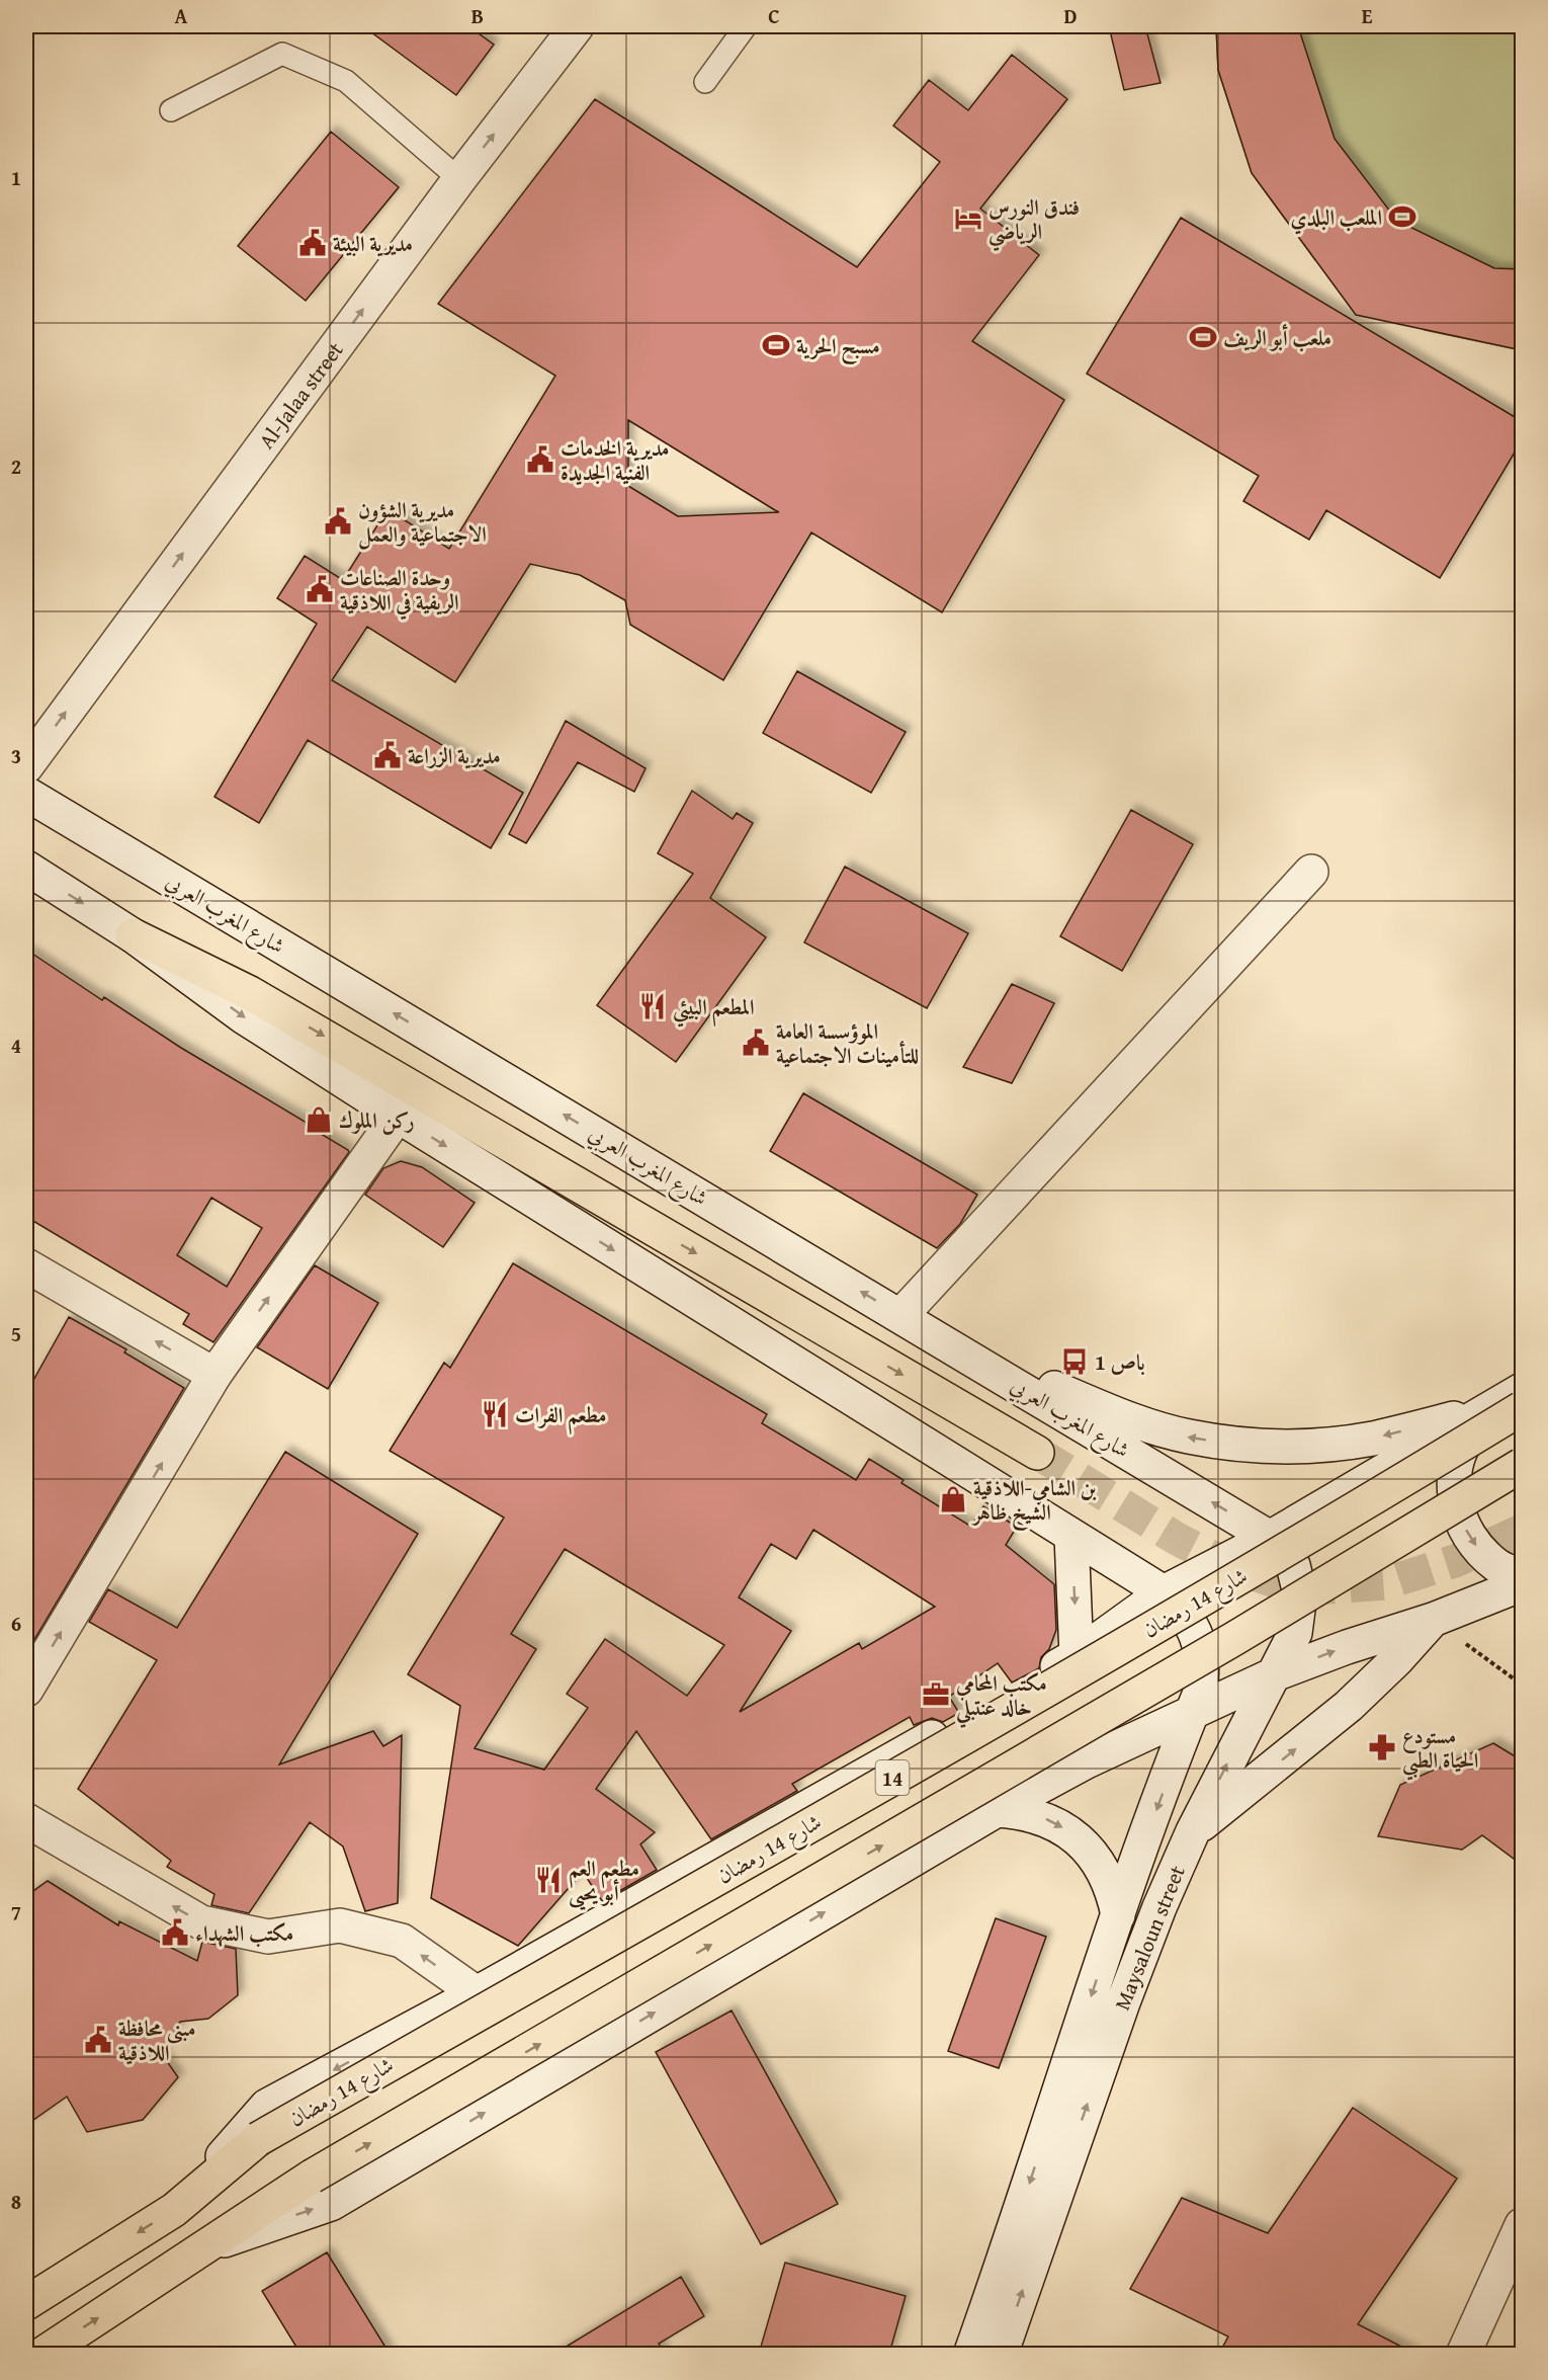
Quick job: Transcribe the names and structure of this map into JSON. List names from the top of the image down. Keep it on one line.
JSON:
{"streets":{"main road":["Al-Jalaa street","شارع المغرب العربي","شارع 14 رمضان","14","Maysaloun street"]},"crossings":[["شارع المغرب العربي","Maysaloun street"]],"one_way":["Al-Jalaa street"],"places":{"sports":["الملعب البلدي","ملعب أبو الريف","مسبح الحرية"],"hotel":["فندق النورس الرياضي"],"public building":["مديرية البيئة","مديرية الخدمات الفنية الجديدة","مديرية الشؤون الاجتماعية والعمل","وحدة الصناعات الريفية في اللاذقية","مديرية الزراعة","الموؤسسة العامة للتأمينات الاجتماعية","مكتب الشهداء","مبنى محافظة اللاذقية"],"restaurant":["المطعم البيئي","مطعم الفرات","مطعم العم أبو يحيى"],"shop":["ركن الملوك","بن الشامي-اللاذقية الشيخ ظاهر"],"bus stop":["باص 1"],"office":["مكتب المحامي خالد عنتبلي"],"pharmacy":["مستودع الحياة الطبي"]},"grid":{"columns":["A","B","C","D","E"],"rows":["1","2","3","4","5","6","7","8"]}}
